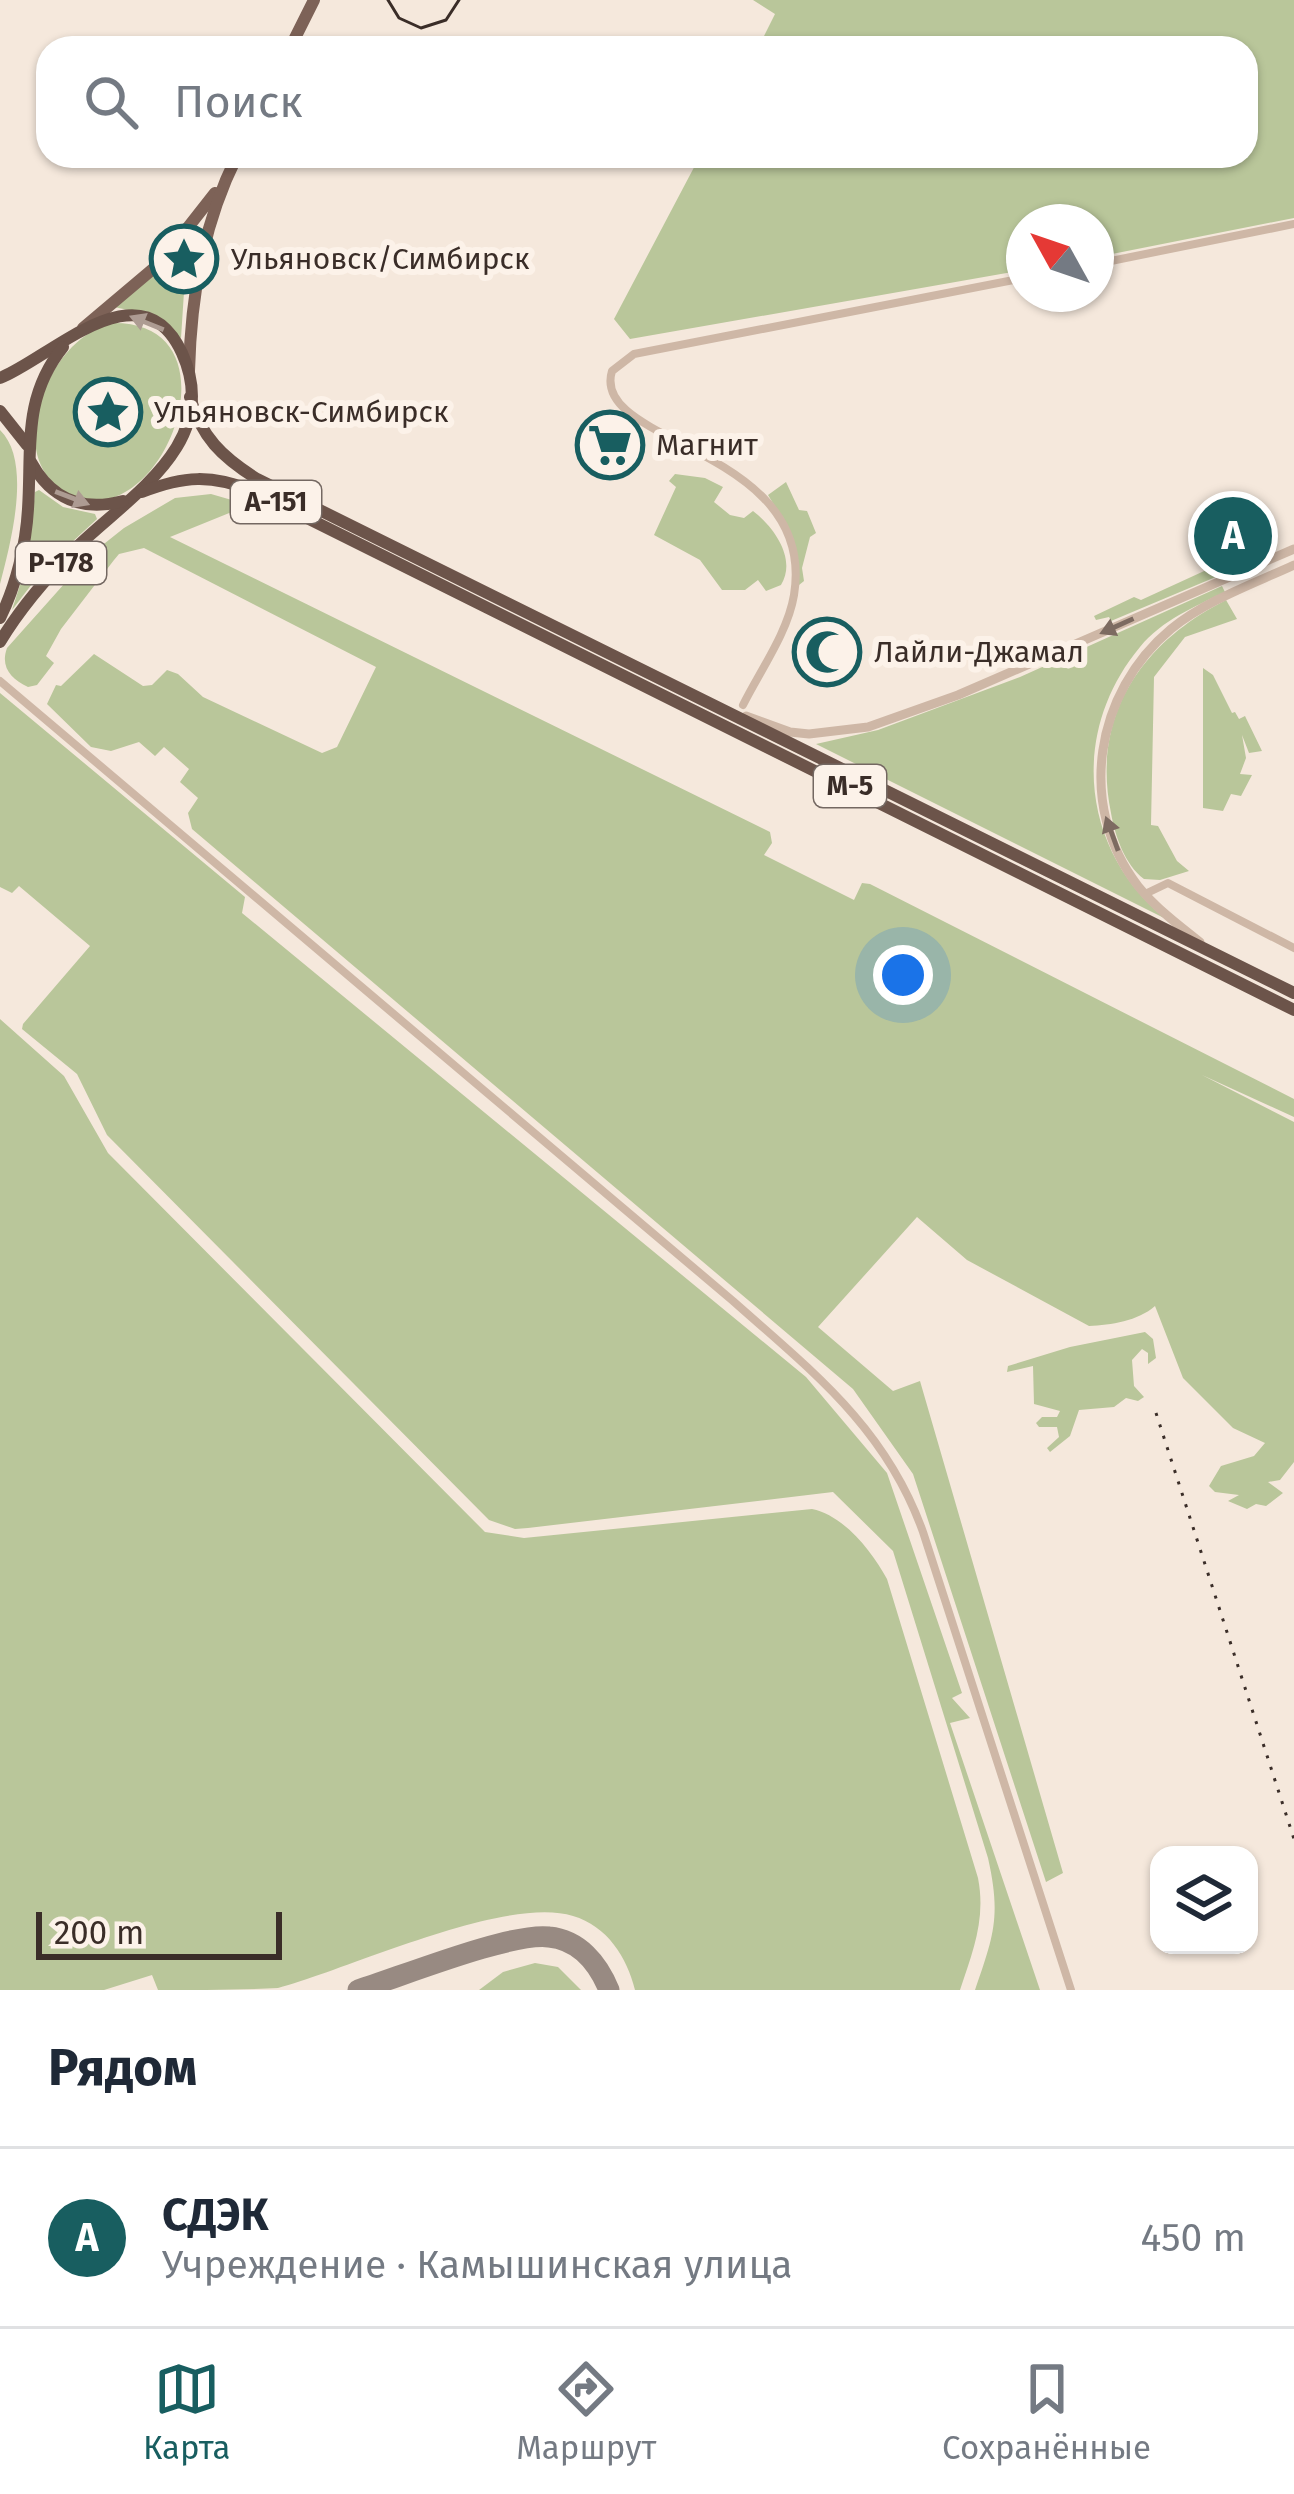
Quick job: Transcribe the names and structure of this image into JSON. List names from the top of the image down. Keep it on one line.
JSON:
{"streets":{"highway":["А-151","Р-178","М-5"]},"crossings":[["А-151","Р-178"],["А-151","М-5"]],"places":{"place":["Ульяновск/Симбирск","Ульяновск-Симбирск"],"supermarket":["Магнит"],"mosque":["Лайли-Джамал"]},"scale_bar":"200 m","north":"top left","page":{"search":"Поиск","pins":"A","scale":"200 m","heading":"Рядом","list":[{"mark":"A","name":"СДЭК","note":"Учреждение · Камышинская улица","value":"450 m"}],"nav":["Карта","Маршрут","Сохранённые"]}}
